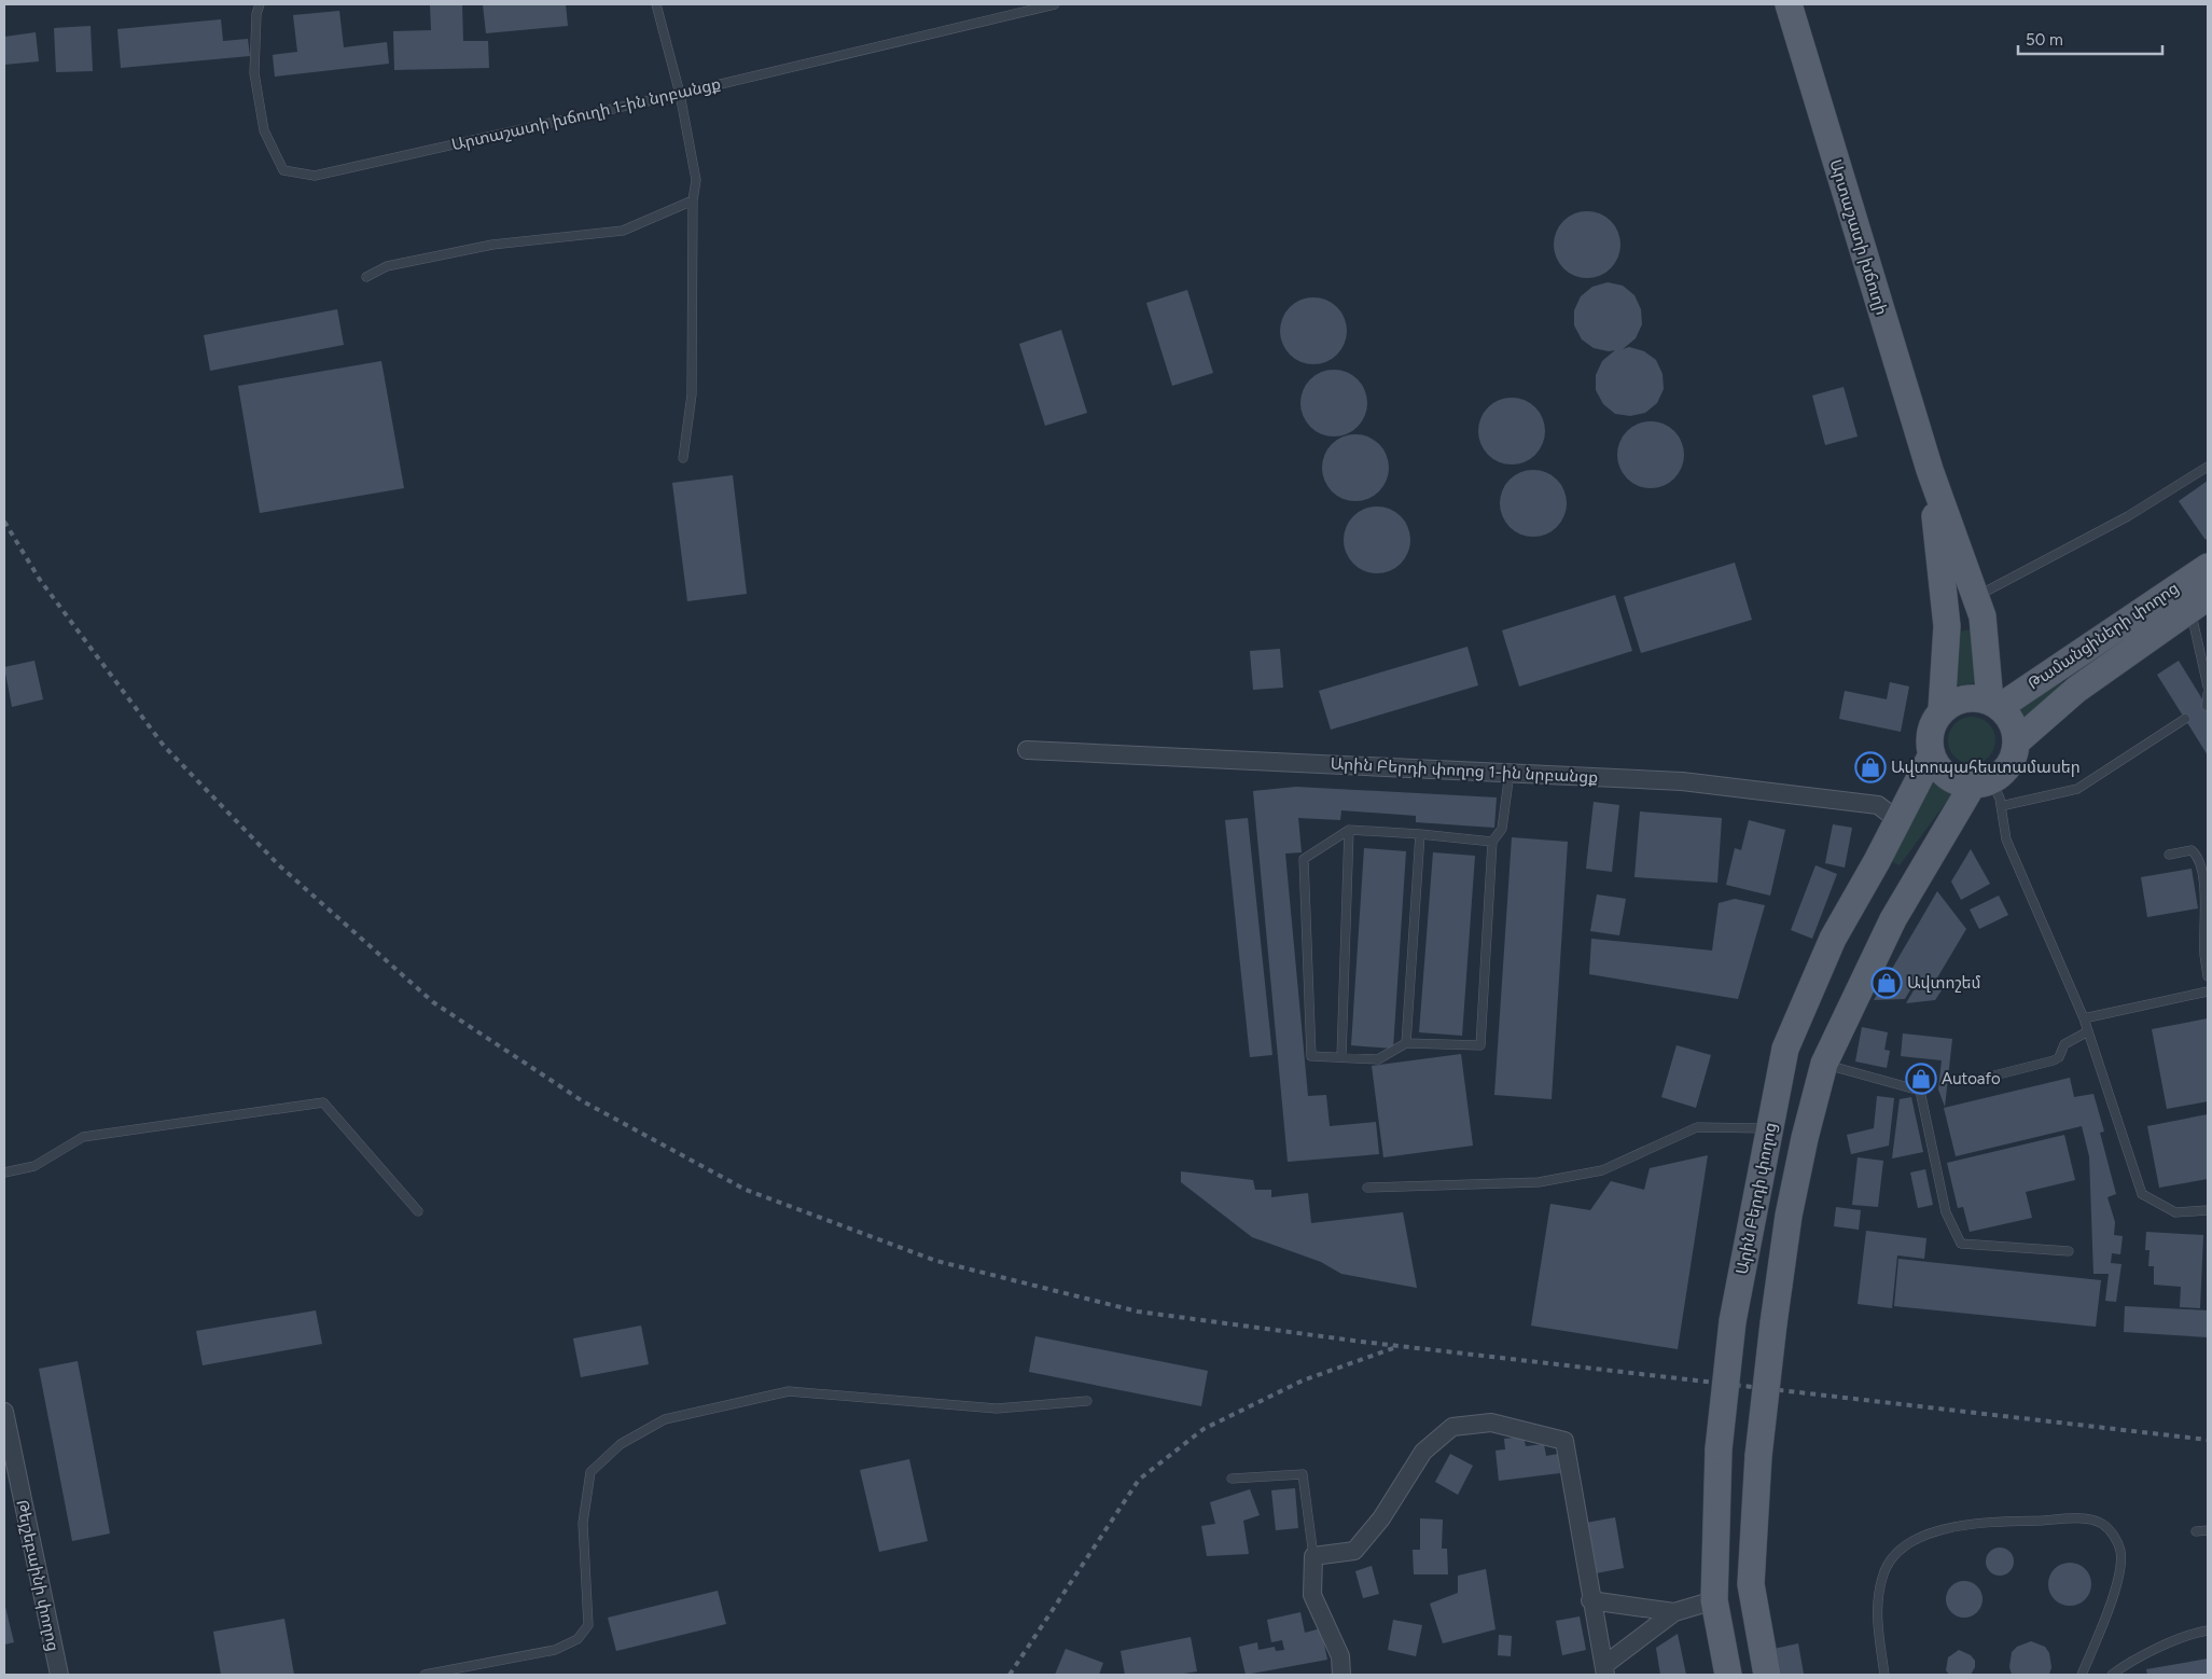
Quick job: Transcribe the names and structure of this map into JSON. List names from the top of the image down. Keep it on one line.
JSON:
{"streets":{"main road":["Արտաշատի խճուղի","Թամանցիների փողոց","Արին Բերդի փողոց"],"street":["Արին Բերդի փողոց 1-ին նրբանցք","Թեյշեբաինի փողոց"],"lane":["Արտաշատի խճուղի 1-ին նրբանցք"]},"crossings":[["Արտաշատի խճուղի","Թամանցիների փողոց"],["Արտաշատի խճուղի","Արին Բերդի փողոց"],["Թամանցիների փողոց","Արին Բերդի փողոց"],["Արին Բերդի փողոց 1-ին նրբանցք","Արին Բերդի փողոց"]],"places":{"shop":["Ավտոպահեստամասեր","Ավտոշեմ","Autoafo"]},"scale_bar":"50 m"}
